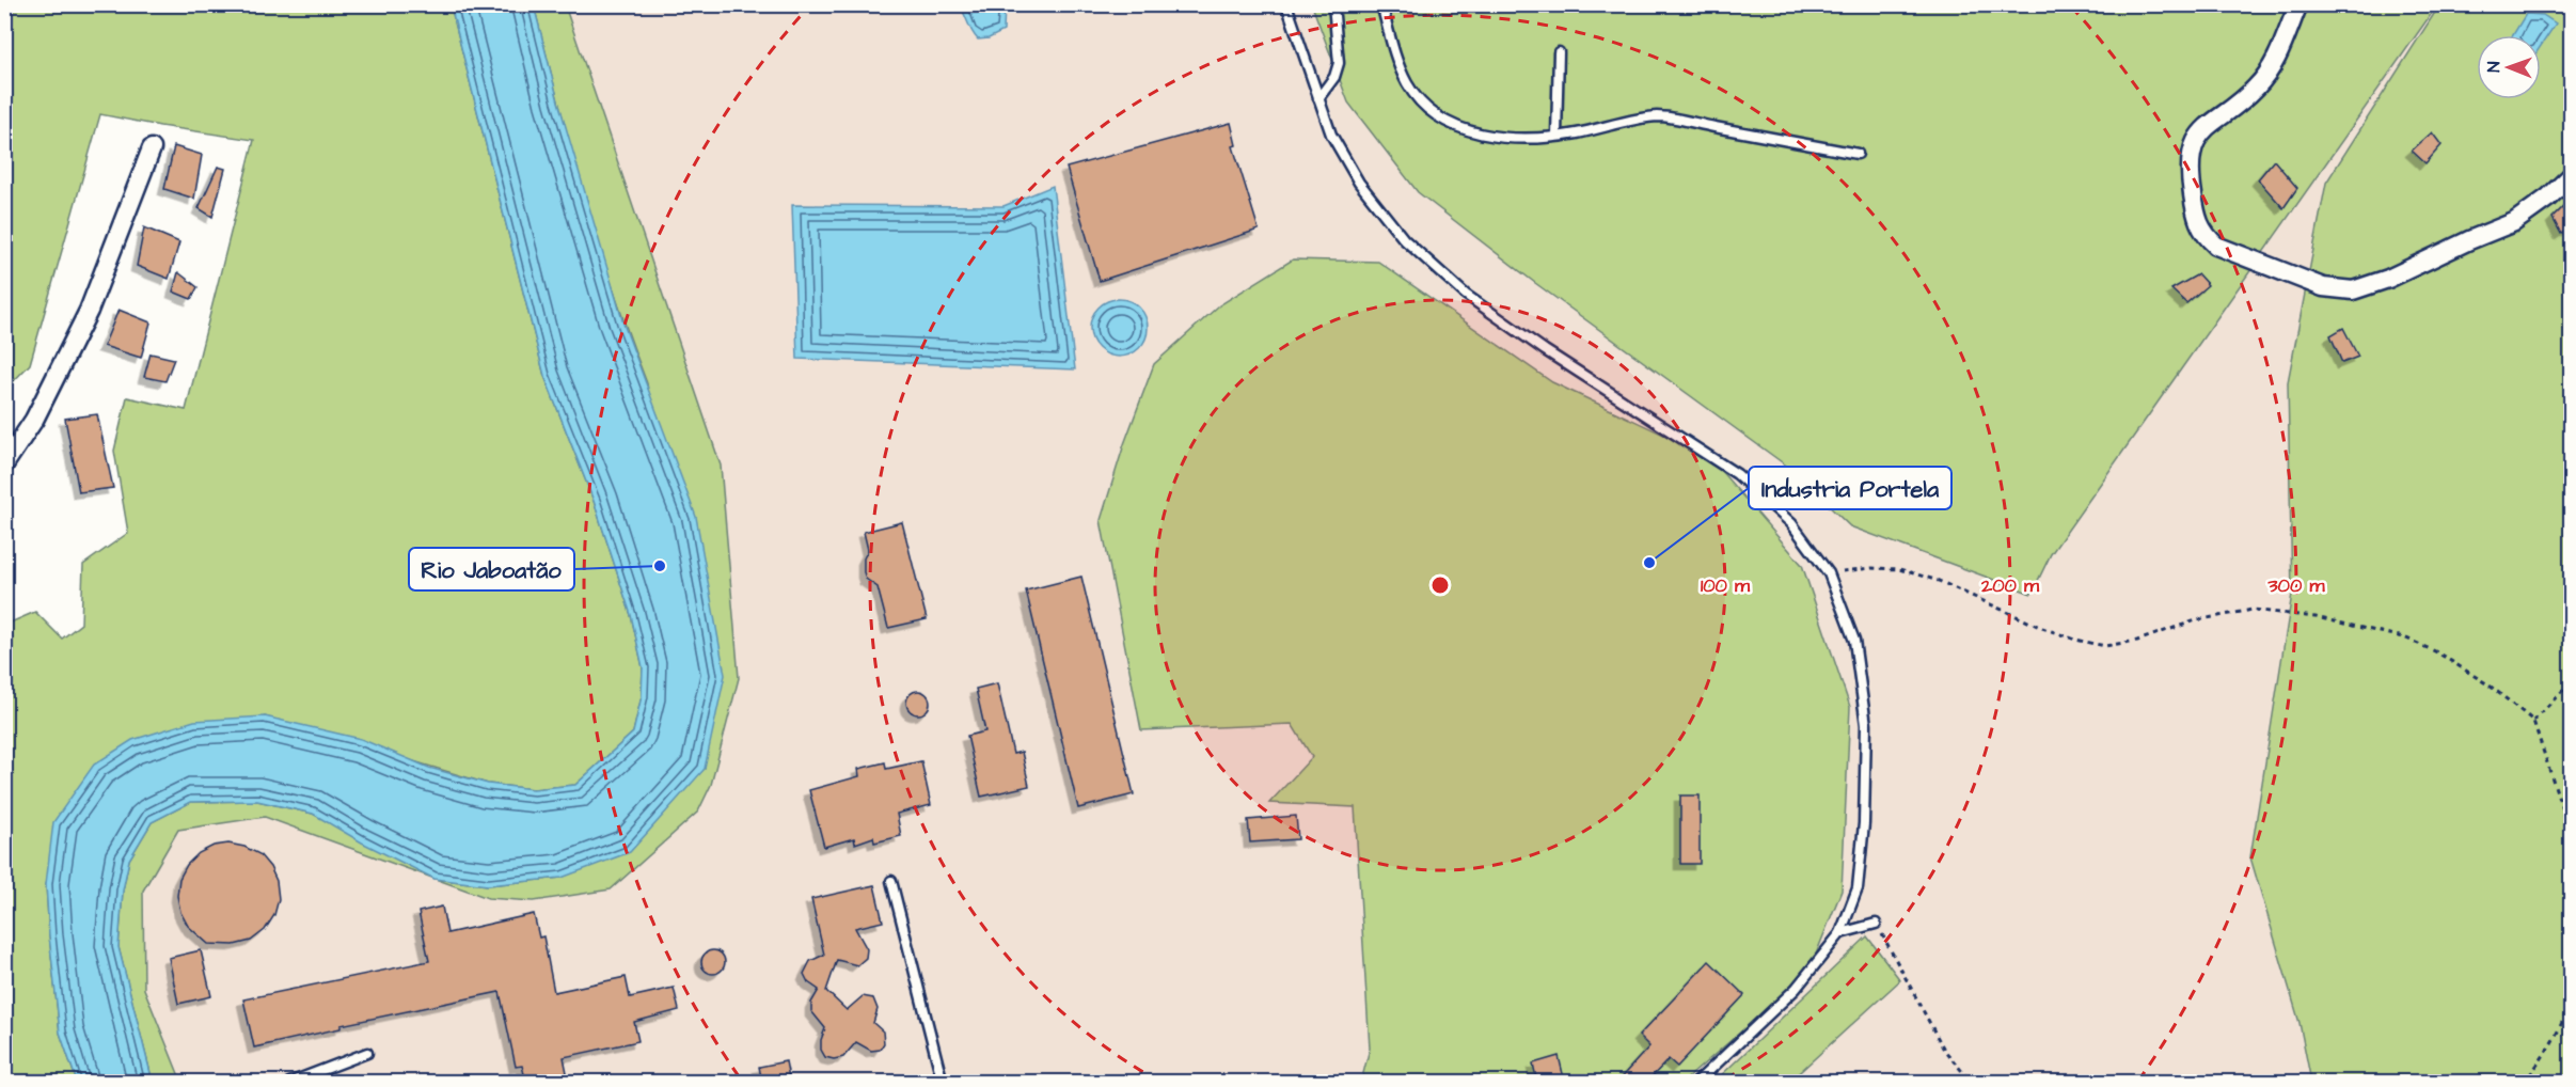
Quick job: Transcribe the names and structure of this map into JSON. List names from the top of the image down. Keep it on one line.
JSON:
{"places":["Industria Portela","Rio Jaboatão"],"north":"left","rings":["100 m","200 m","300 m"]}
